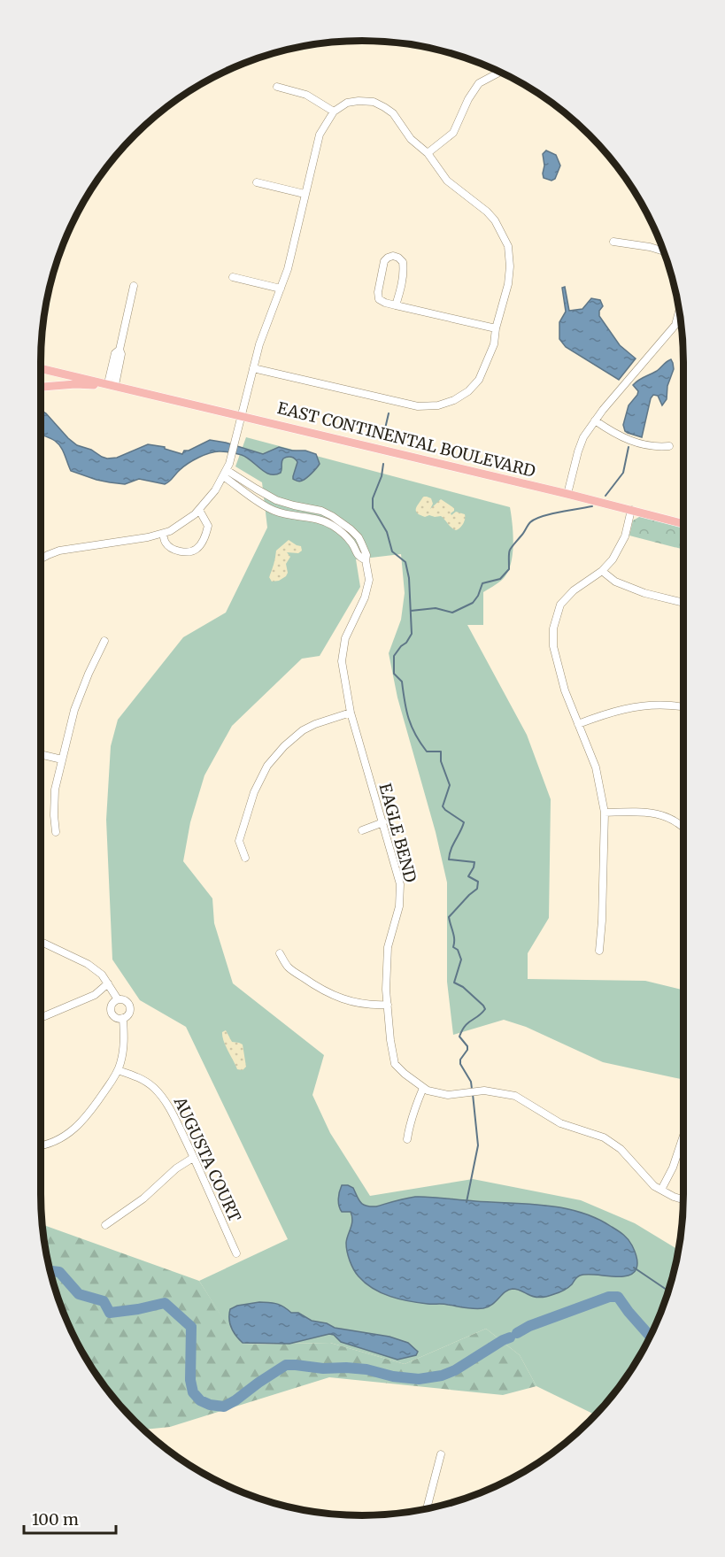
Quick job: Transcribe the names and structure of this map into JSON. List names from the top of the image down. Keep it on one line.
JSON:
{"streets":{"main road":["EAST CONTINENTAL BOULEVARD"],"street":["EAGLE BEND","AUGUSTA COURT"]},"scale_bar":"100 m"}
